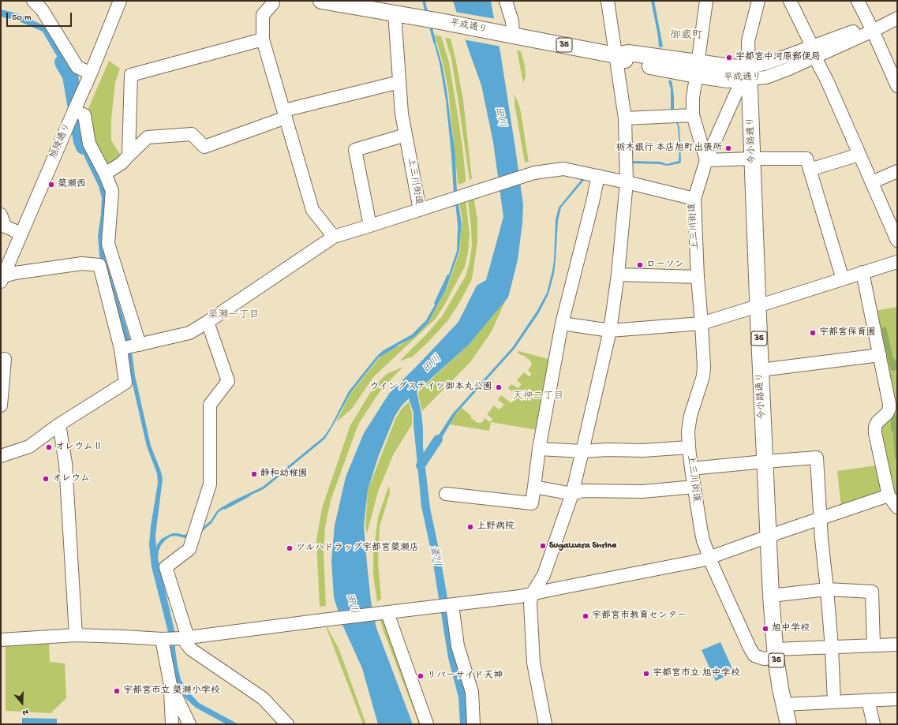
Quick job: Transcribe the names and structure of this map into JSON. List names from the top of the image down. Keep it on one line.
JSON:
{"streets":{"main road":["平成通り","35","今小路通り"],"street":["旭陵通り","上三川街道"]},"crossings":[["平成通り","今小路通り"],["平成通り","上三川街道"],["今小路通り","上三川街道"]],"districts":["御蔵町","簗瀬一丁目","天神二丁目"],"water":["田川","釜川"],"places":["宇都宮中河原郵便局","栃木銀行 本店旭町出張所","簗瀬西","ローソン","宇都宮保育園","ウイングステイツ御本丸公園","オレウムⅡ","静和幼稚園","オレウム","上野病院","Sugawara Shrine","ツルハドラッグ宇都宮簗瀬店","宇都宮市教育センター","旭中学校","宇都宮市立 旭中学校","リバーサイド天神","宇都宮市立 簗瀬小学校"],"scale_bar":"50 m","north":"bottom"}
